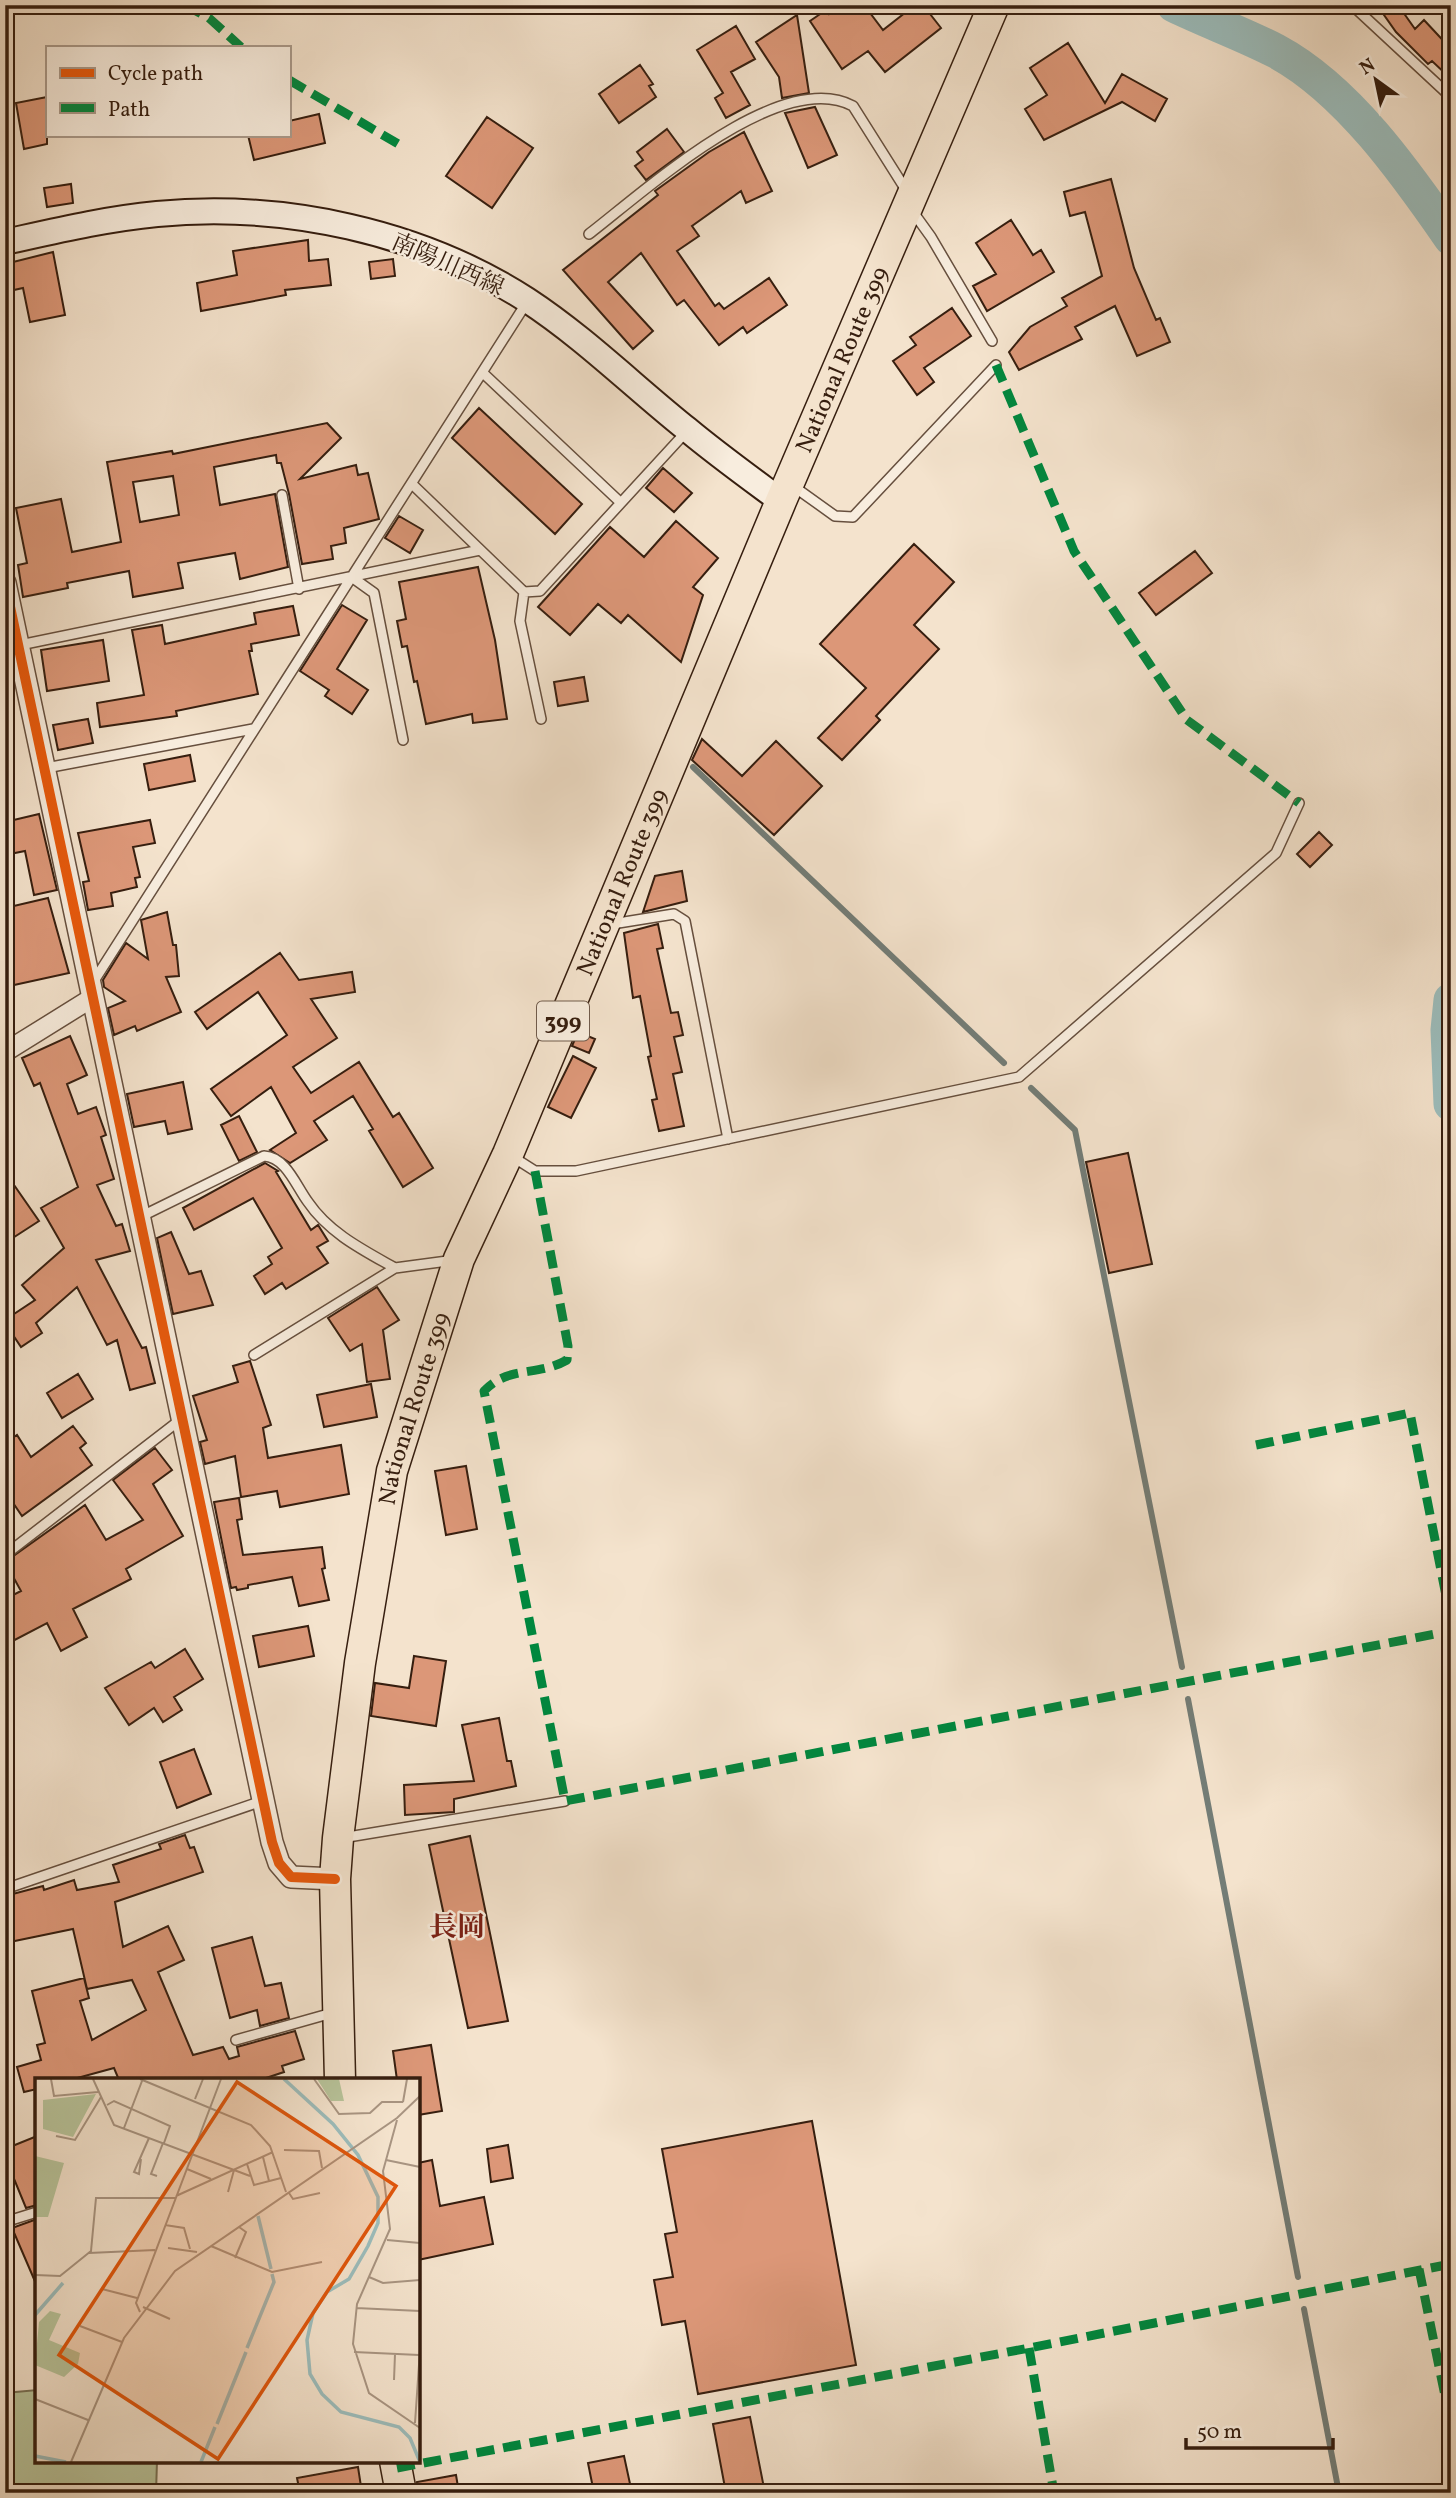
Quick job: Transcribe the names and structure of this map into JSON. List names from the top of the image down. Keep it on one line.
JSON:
{"streets":{"highway":["National Route 399","399"],"main road":["南陽川西線"]},"crossings":[["南陽川西線","National Route 399"]],"districts":["長岡"],"legend":["Cycle path","Path"],"scale_bar":"50 m","north":"top left"}
